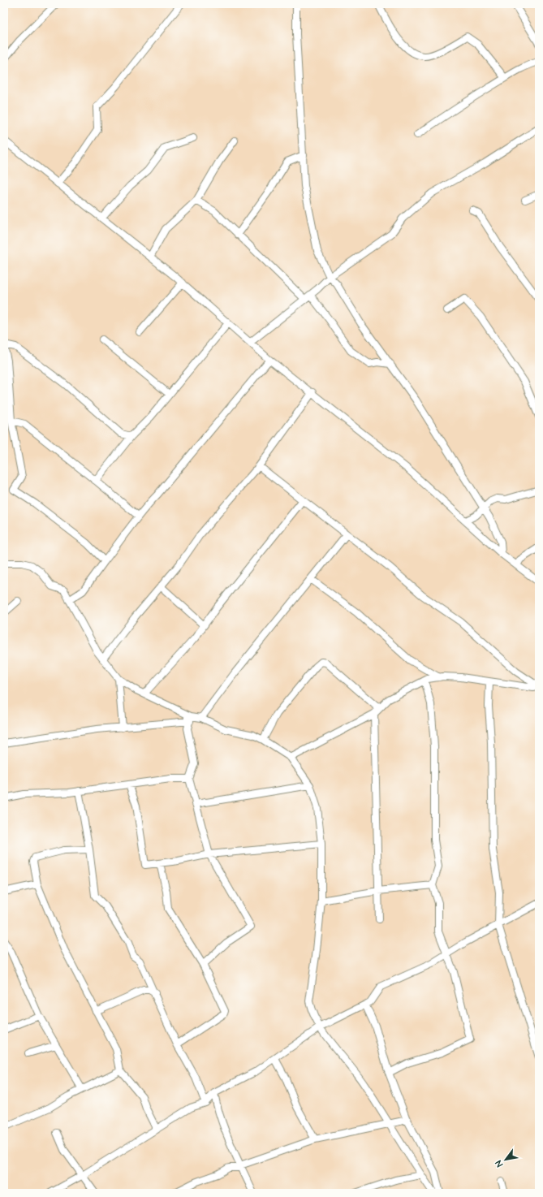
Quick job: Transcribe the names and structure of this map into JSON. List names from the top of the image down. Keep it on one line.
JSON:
{"north":"bottom left"}
